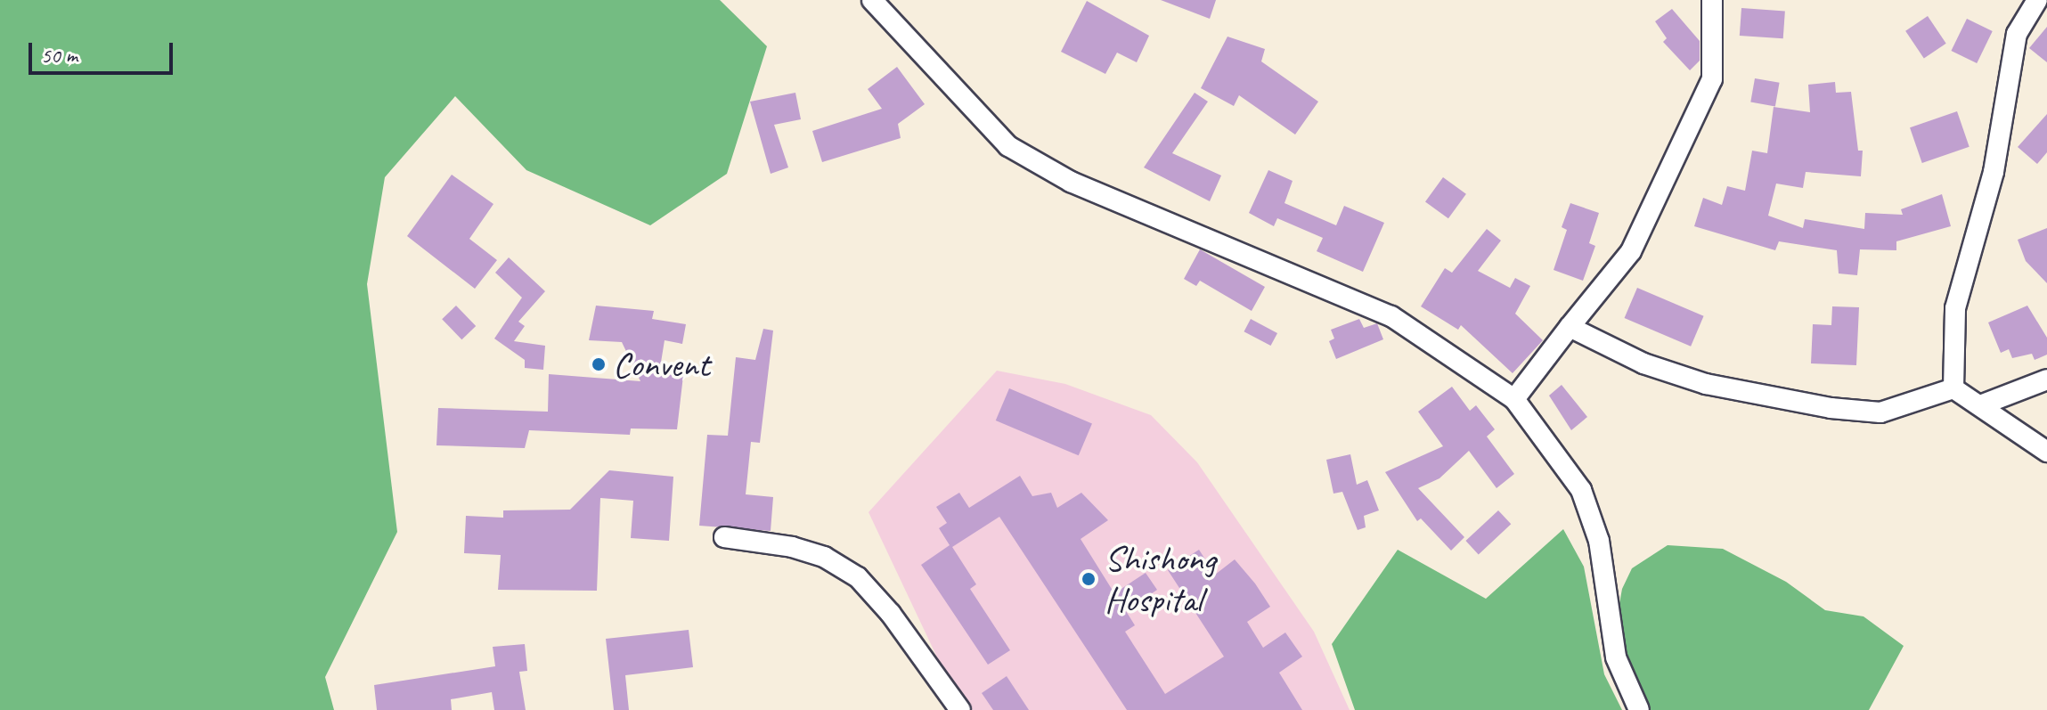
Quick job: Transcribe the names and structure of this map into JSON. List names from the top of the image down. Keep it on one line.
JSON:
{"places":["Convent","Shishong Hospital"],"scale_bar":"50 m"}
